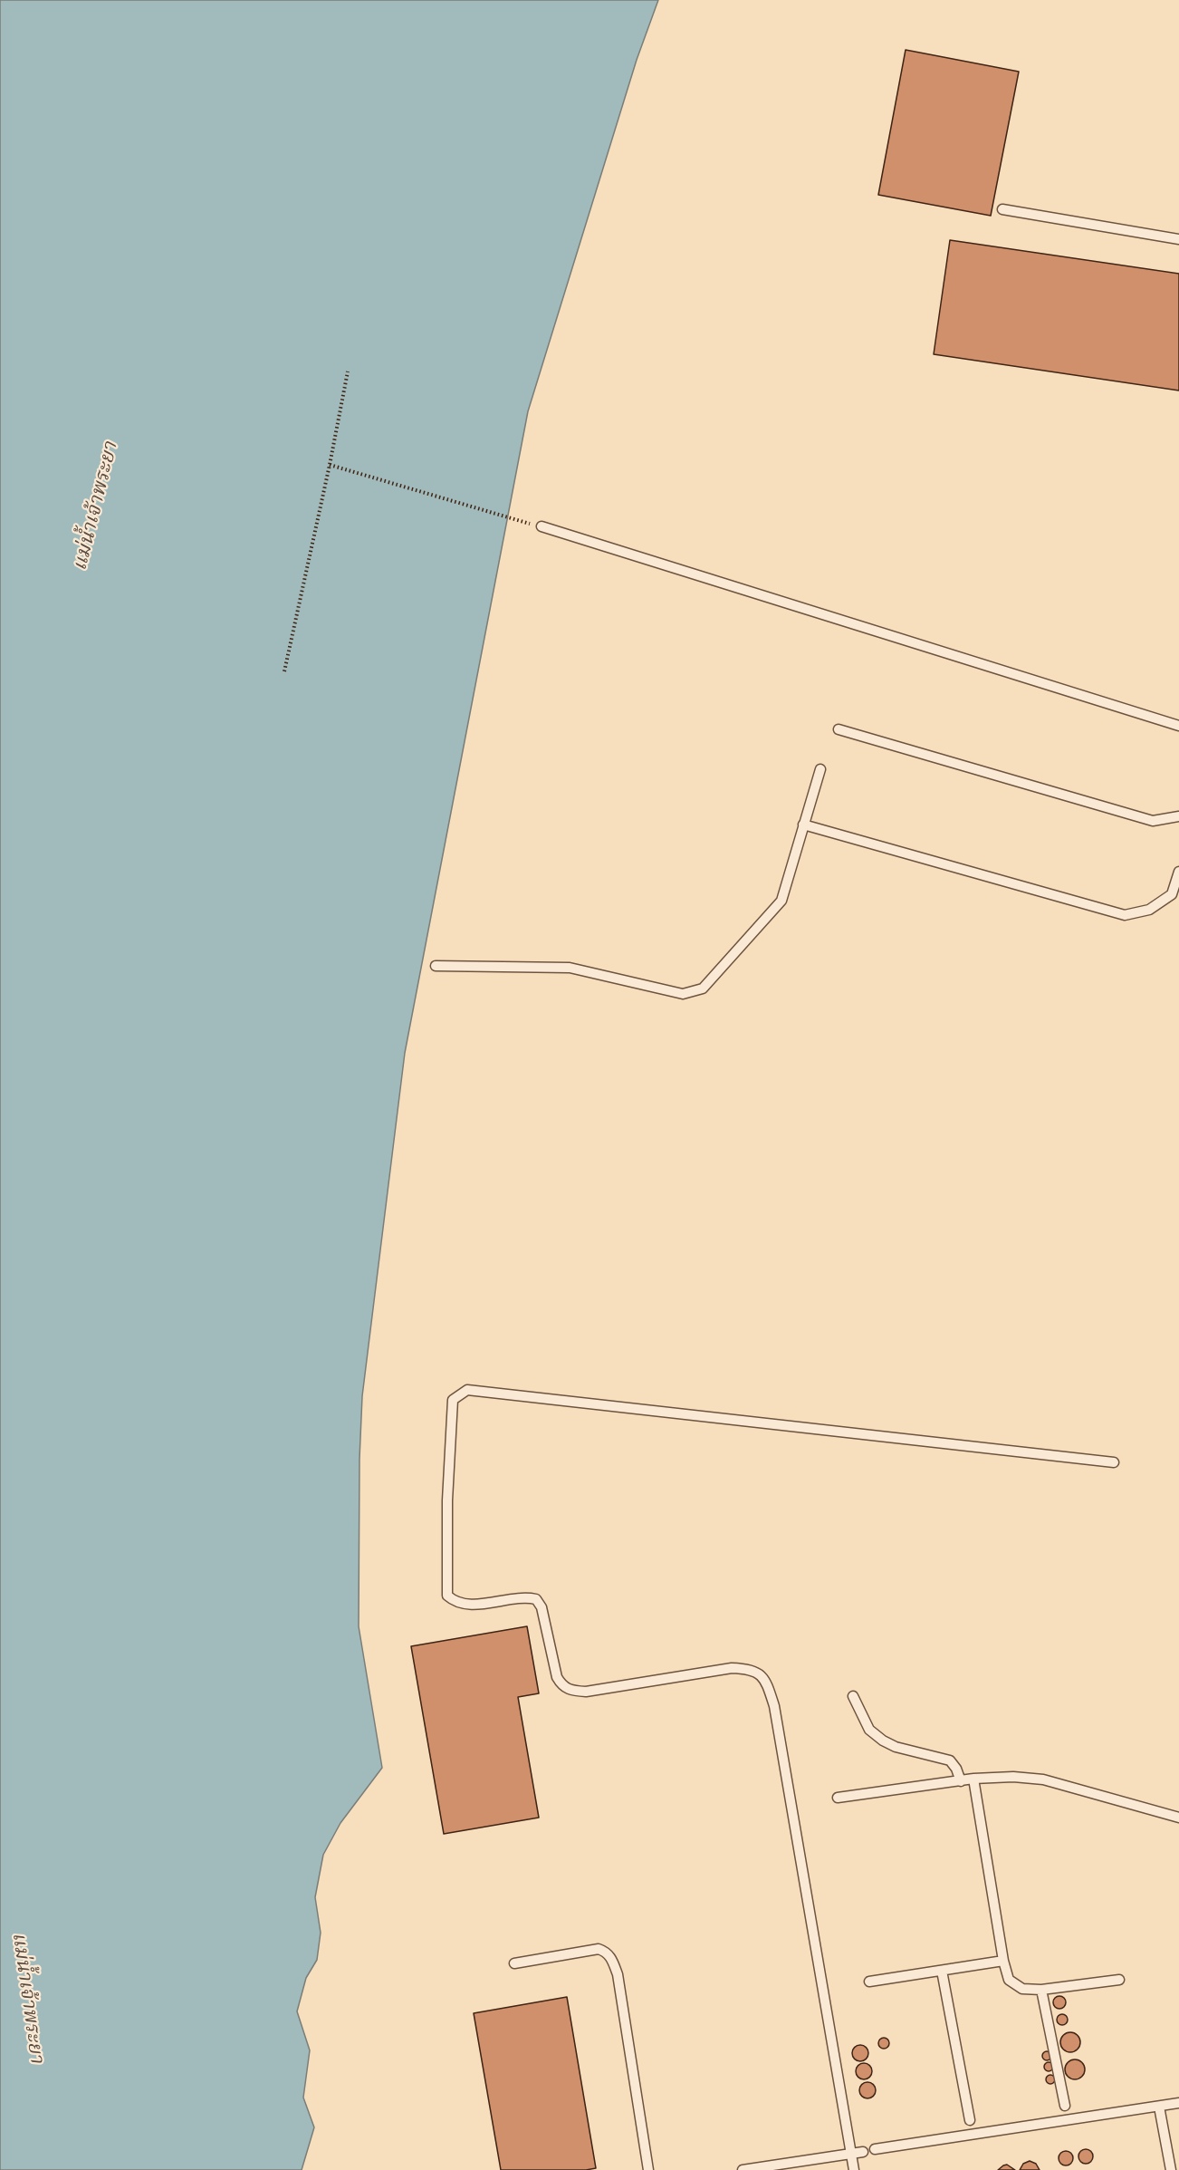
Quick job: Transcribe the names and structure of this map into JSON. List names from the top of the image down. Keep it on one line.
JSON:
{"water":["แม่น้ำเจ้าพระยา"]}
